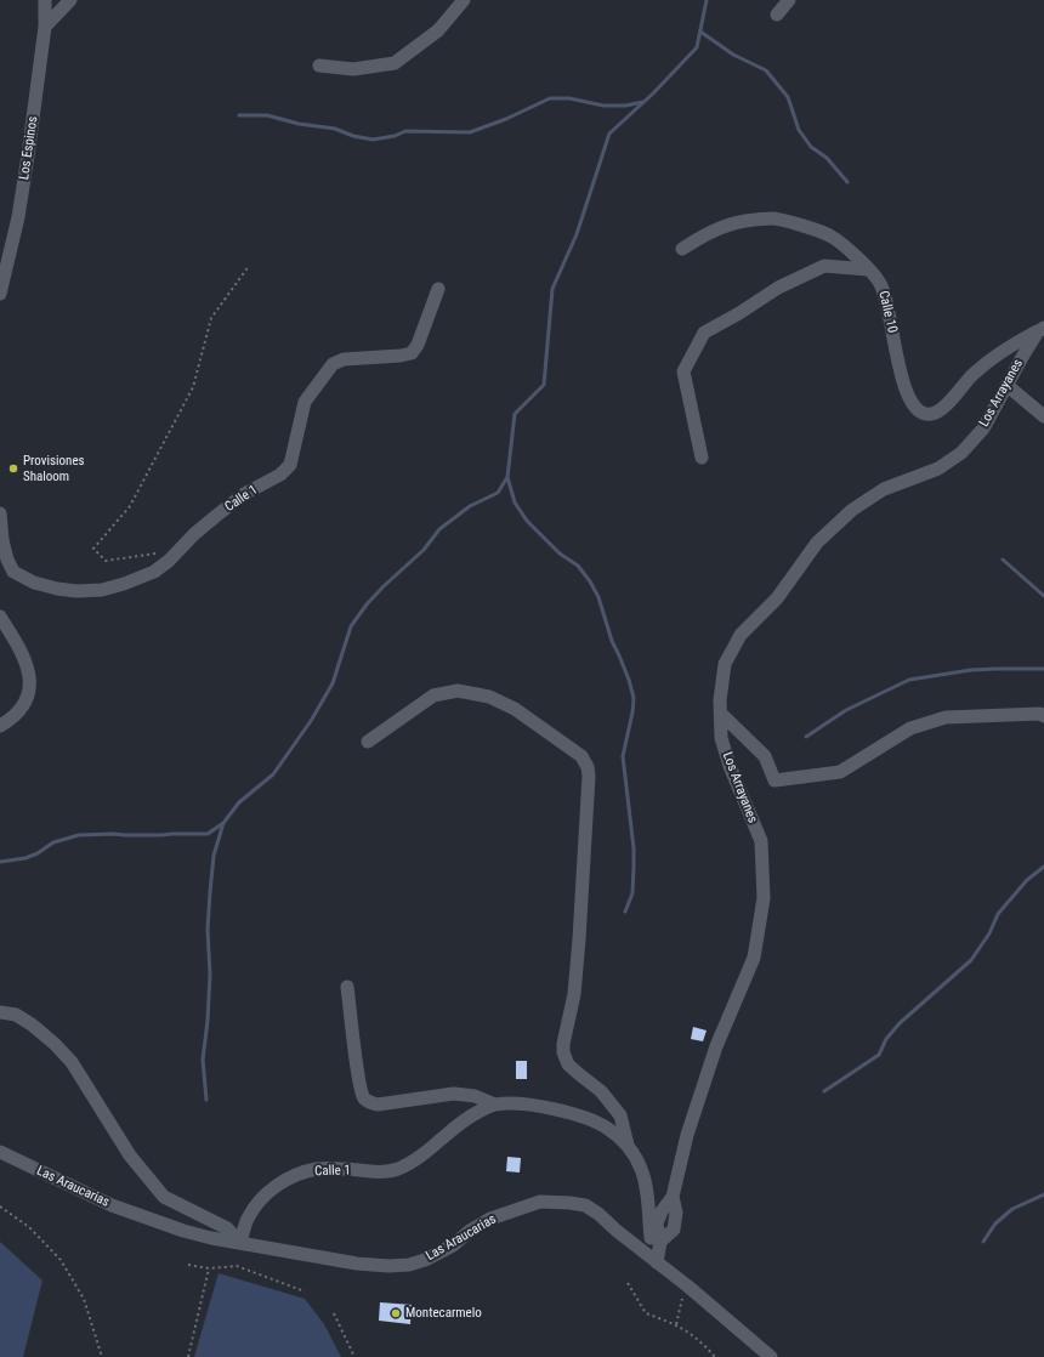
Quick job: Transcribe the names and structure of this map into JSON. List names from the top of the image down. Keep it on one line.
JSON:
{"streets":{"street":["Los Espinos","Calle 10","Los Arrayanes","Calle 1","Las Araucarias"]},"crossings":[["Calle 10","Los Arrayanes"],["Los Arrayanes","Calle 1"],["Los Arrayanes","Las Araucarias"],["Calle 1","Las Araucarias"]],"places":["Provisiones Shaloom","Montecarmelo"]}
